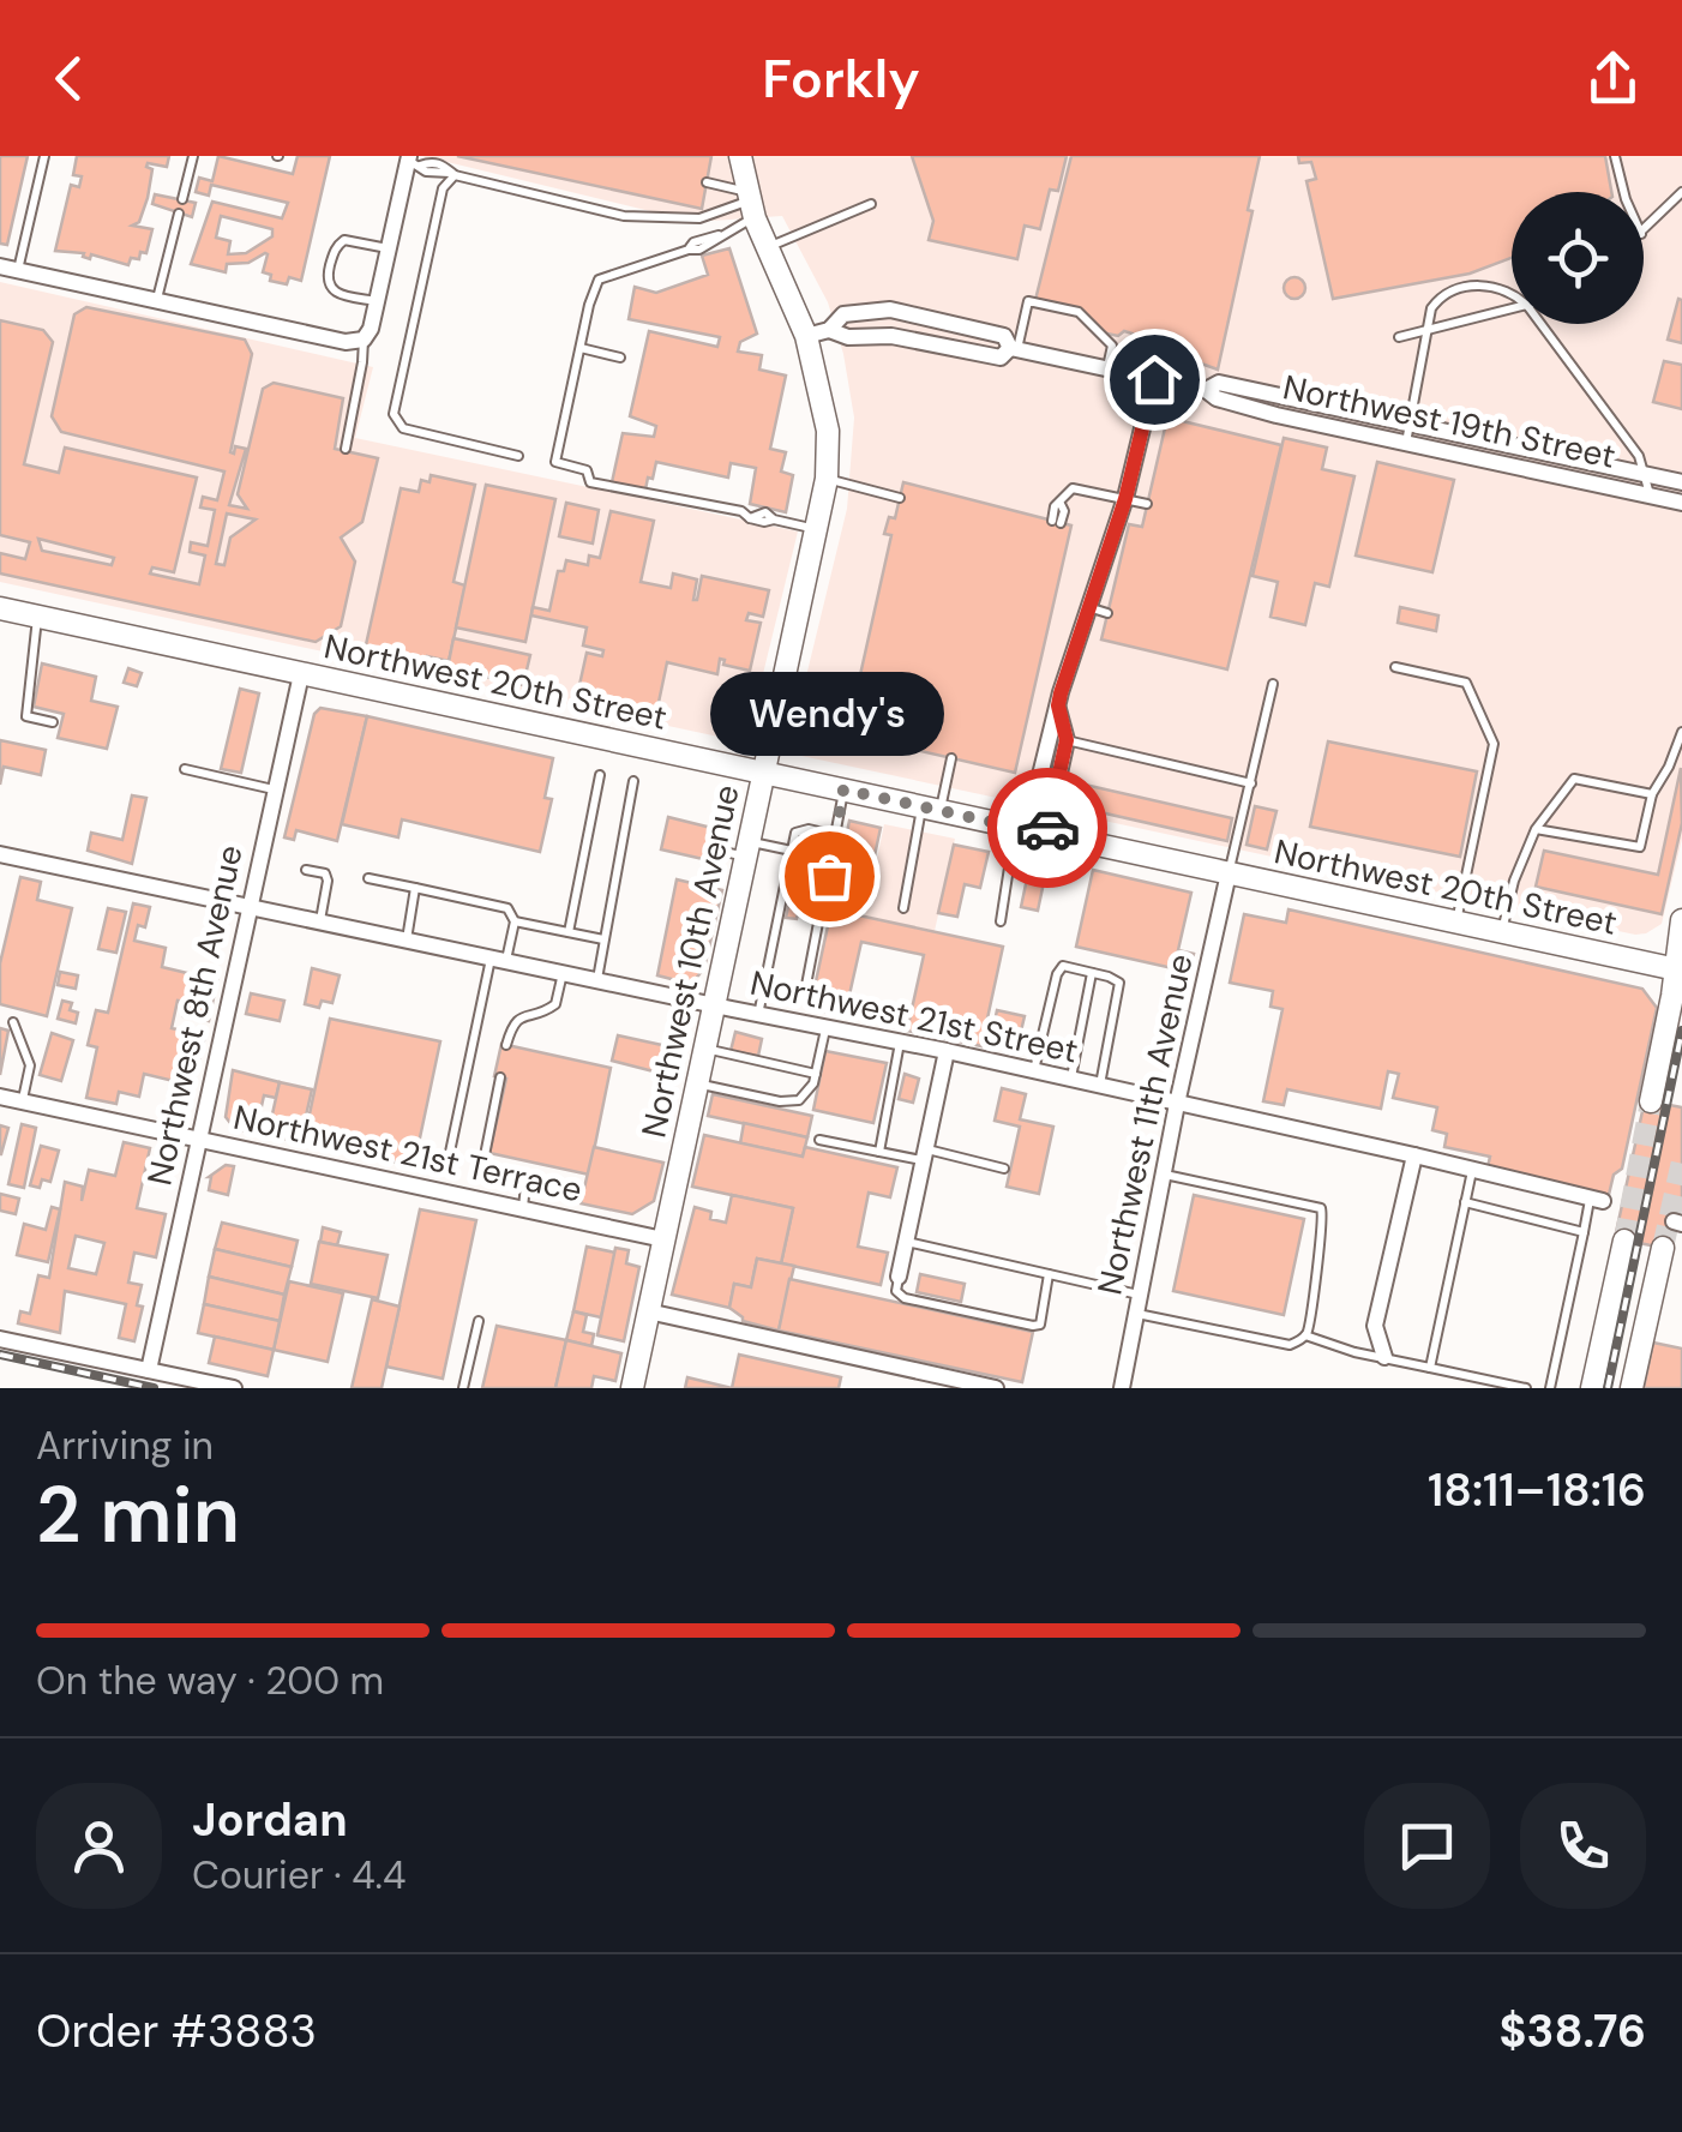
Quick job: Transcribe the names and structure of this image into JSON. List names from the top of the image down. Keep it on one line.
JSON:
{"streets":{"main road":["Northwest 20th Street","Northwest 10th Avenue"],"street":["Northwest 19th Street","Northwest 8th Avenue","Northwest 21st Street","Northwest 11th Avenue","Northwest 21st Terrace"]},"crossings":[["Northwest 19th Street","Northwest 10th Avenue"],["Northwest 20th Street","Northwest 10th Avenue"],["Northwest 20th Street","Northwest 8th Avenue"],["Northwest 20th Street","Northwest 11th Avenue"],["Northwest 10th Avenue","Northwest 21st Street"],["Northwest 10th Avenue","Northwest 21st Terrace"],["Northwest 8th Avenue","Northwest 21st Street"],["Northwest 8th Avenue","Northwest 21st Terrace"],["Northwest 21st Street","Northwest 11th Avenue"]],"places":["Wendy's"],"page":{"header":"Forkly","bubble":"Wendy's","heading":["2 min","Arriving in","18:11–18:16"],"panel":["Jordan","Courier · 4.4","Order #3883","$38.76"],"bar":"On the way · 200 m"}}
